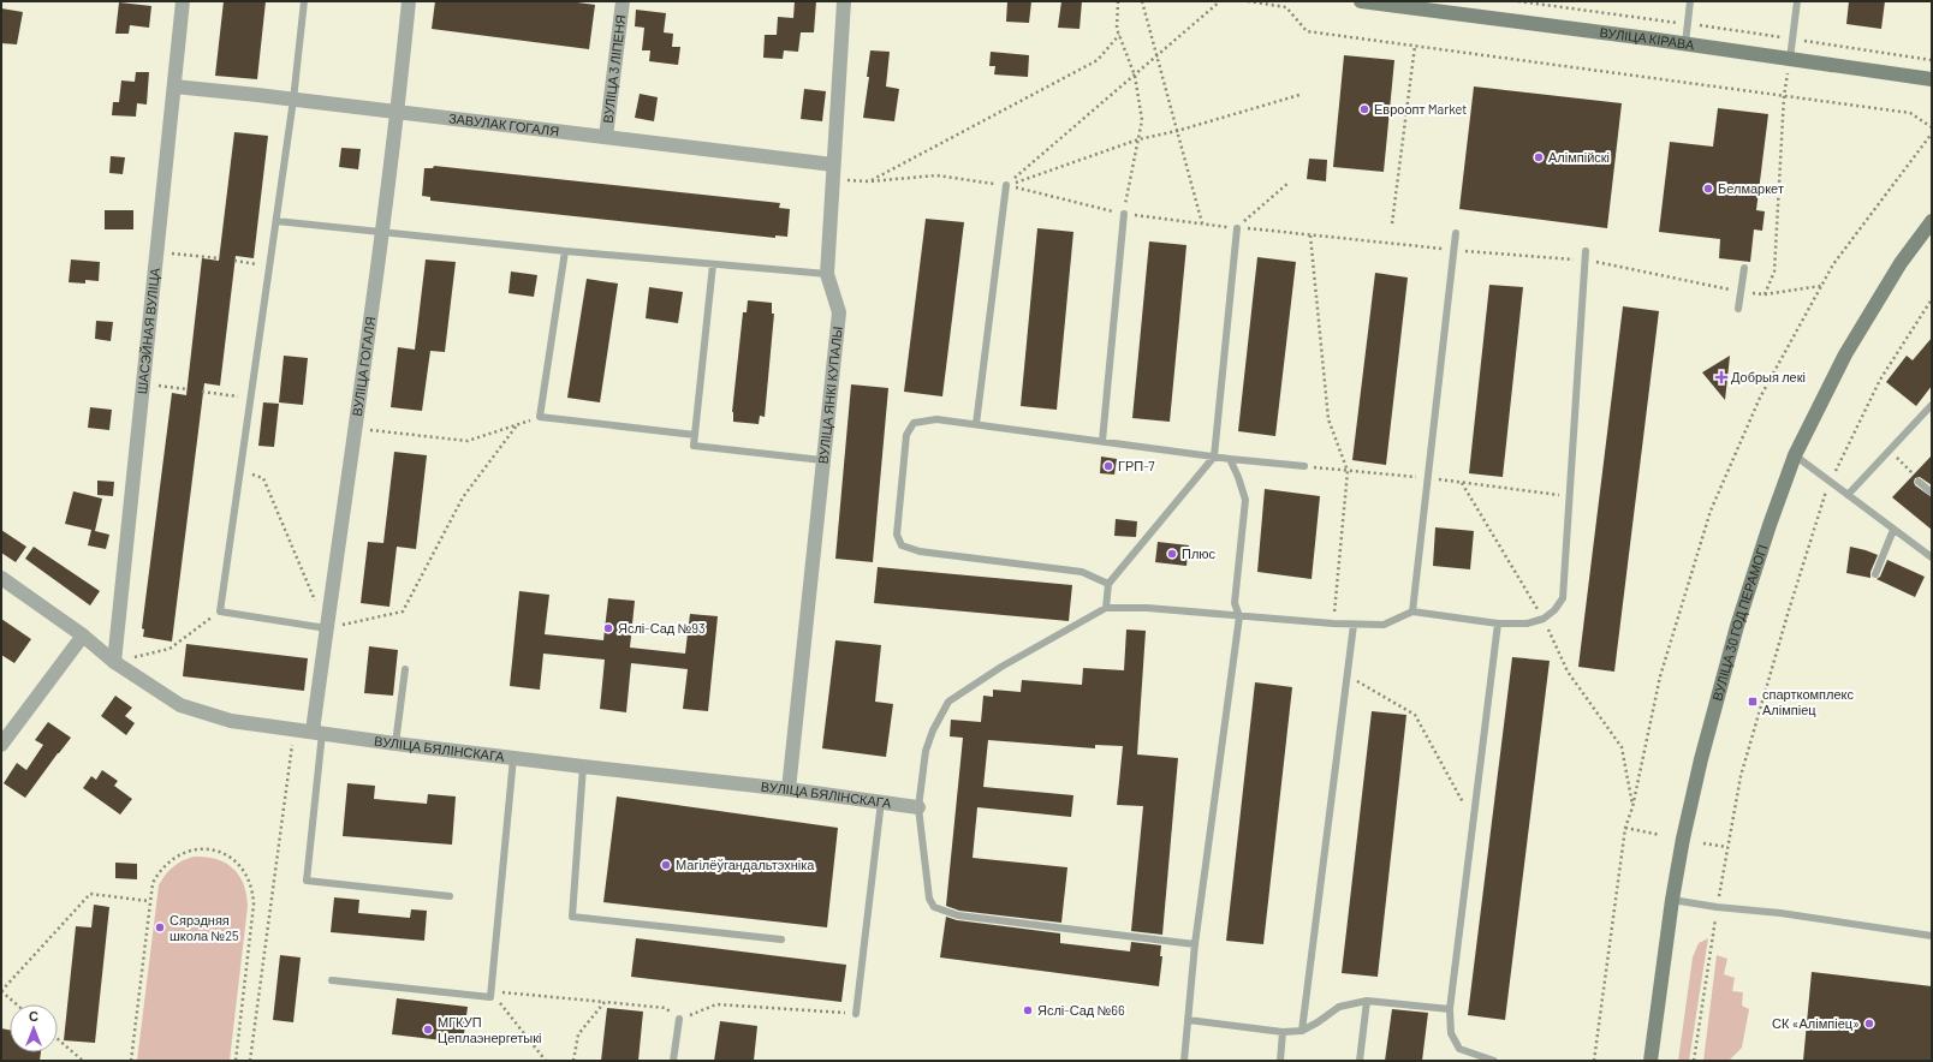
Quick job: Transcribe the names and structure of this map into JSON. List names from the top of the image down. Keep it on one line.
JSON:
{"streets":{"street":["ВУЛІЦА КІРАВА","ВУЛІЦА 3 ЛІПЕНЯ","ЗАВУЛАК ГОГАЛЯ","ШАСЭЙНАЯ ВУЛІЦА","ВУЛІЦА ГОГАЛЯ","ВУЛІЦА ЯНКІ КУПАЛЫ","ВУЛІЦА 30 ГОД ПЕРАМОГІ","ВУЛІЦА БЯЛІНСКАГА"]},"crossings":[["ВУЛІЦА 3 ЛІПЕНЯ","ЗАВУЛАК ГОГАЛЯ"],["ЗАВУЛАК ГОГАЛЯ","ШАСЭЙНАЯ ВУЛІЦА"],["ЗАВУЛАК ГОГАЛЯ","ВУЛІЦА ГОГАЛЯ"],["ЗАВУЛАК ГОГАЛЯ","ВУЛІЦА ЯНКІ КУПАЛЫ"],["ШАСЭЙНАЯ ВУЛІЦА","ВУЛІЦА БЯЛІНСКАГА"],["ВУЛІЦА ГОГАЛЯ","ВУЛІЦА БЯЛІНСКАГА"],["ВУЛІЦА ЯНКІ КУПАЛЫ","ВУЛІЦА БЯЛІНСКАГА"]],"places":{"other":["Евроопт Market","Алімпійскі","Белмаркет","ГРП-7","Плюс","Яслі-Сад №93","Магілёўгандальтэхніка","Сярэдняя школа №25","Яслі-Сад №66","СК «Алімпіец»","МГКУП Цеплаэнергетыкі"],"health":["Добрыя лекі"],"transit":["спарткомплекс Алімпіец"]},"north":"top"}
